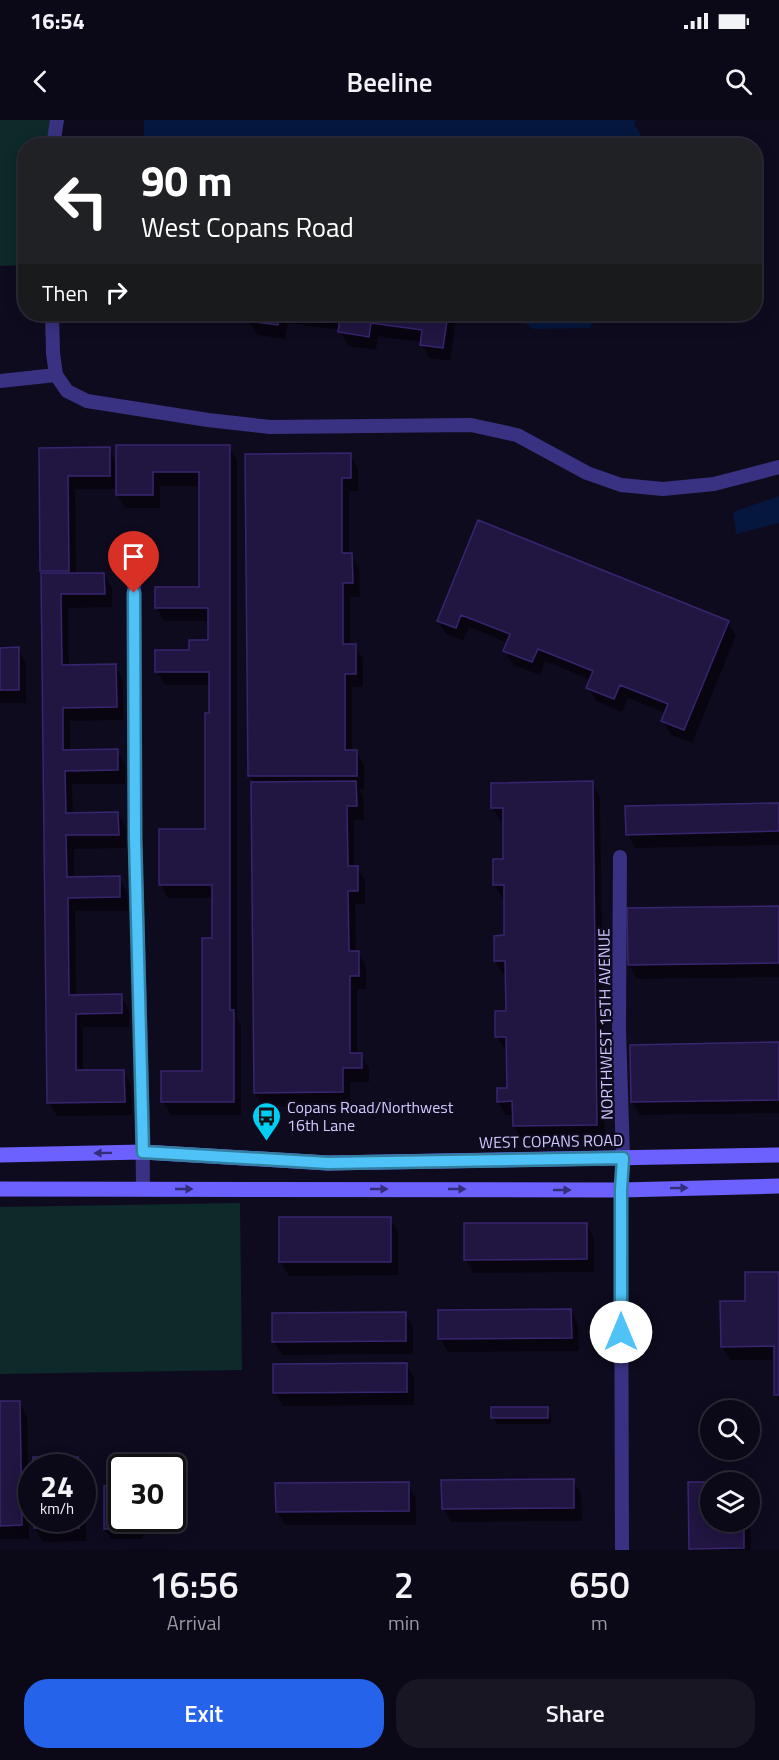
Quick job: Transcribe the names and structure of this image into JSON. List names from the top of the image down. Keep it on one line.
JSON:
{"streets":{"main road":["WEST COPANS ROAD"],"street":["NORTHWEST 15TH AVENUE"]},"crossings":[["NORTHWEST 15TH AVENUE","WEST COPANS ROAD"]],"places":{"bus stop":["Copans Road/Northwest 16th Lane"]},"page":{"status":"16:54","header":"Beeline","turn":["90 m","West Copans Road"],"then":"Then","speed":"24 km/h","limit":"30","eta":["16:56","Arrival","2","min","650","m"],"buttons":["Exit","Share"]}}
